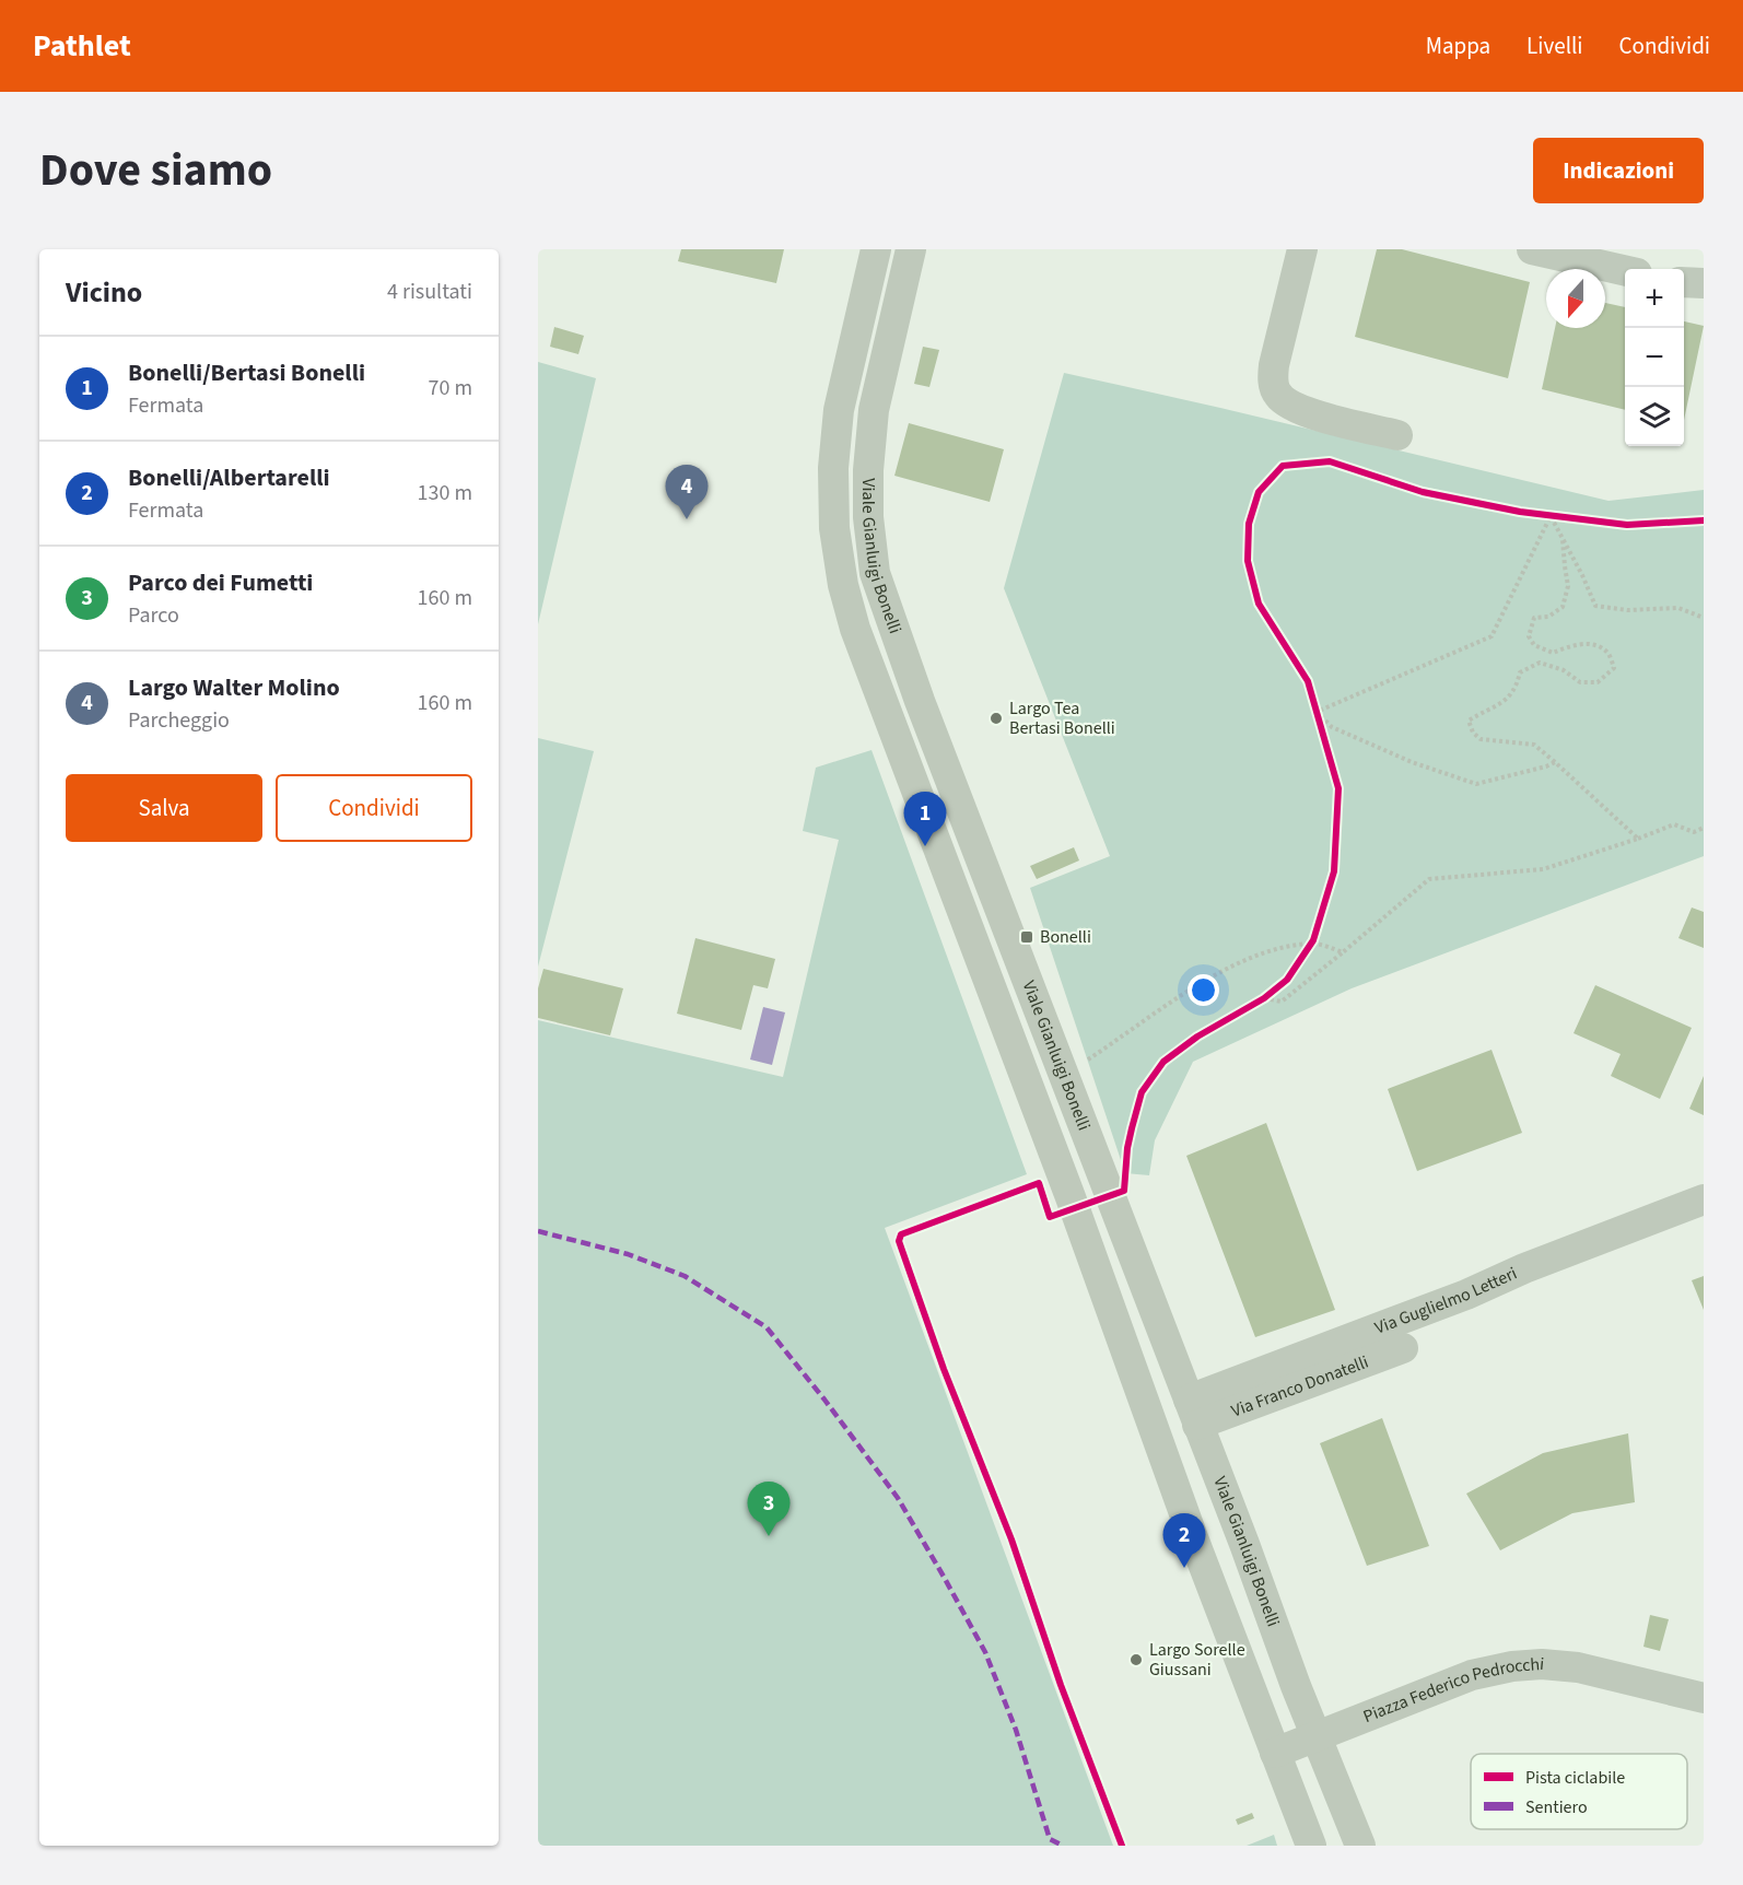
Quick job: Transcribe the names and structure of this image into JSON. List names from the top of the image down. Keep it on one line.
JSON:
{"streets":{"street":["Viale Gianluigi Bonelli","Via Guglielmo Letteri","Via Franco Donatelli","Piazza Federico Pedrocchi"]},"crossings":[["Viale Gianluigi Bonelli","Via Guglielmo Letteri"],["Viale Gianluigi Bonelli","Via Franco Donatelli"],["Viale Gianluigi Bonelli","Piazza Federico Pedrocchi"],["Via Guglielmo Letteri","Via Franco Donatelli"]],"places":{"other":["Largo Tea Bertasi Bonelli","Largo Sorelle Giussani"],"transit":["Bonelli"]},"legend":["Pista ciclabile","Sentiero"],"north":"bottom","page":{"header":"Pathlet","nav":["Mappa","Livelli","Condividi"],"title":"Dove siamo","buttons":["Indicazioni",["Salva","Condividi"]],"heading":["Vicino","4 risultati"],"map_buttons":["+","−"],"list":[{"mark":"1","name":"Bonelli/Bertasi Bonelli","note":"Fermata","value":"70 m"},{"mark":"2","name":"Bonelli/Albertarelli","note":"Fermata","value":"130 m"},{"mark":"3","name":"Parco dei Fumetti","note":"Parco","value":"160 m"},{"mark":"4","name":"Largo Walter Molino","note":"Parcheggio","value":"160 m"}],"pins":["4","1","3","2"]}}
